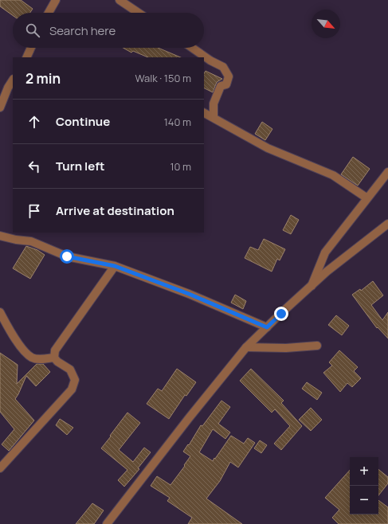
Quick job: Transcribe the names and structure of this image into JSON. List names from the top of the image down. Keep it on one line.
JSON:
{"north":"bottom right","page":{"search":"Search here","heading":["2 min","Walk · 150 m"],"list":[["Continue","140 m"],["Turn left","10 m"],"Arrive at destination"],"map_buttons":["+","−"]}}
